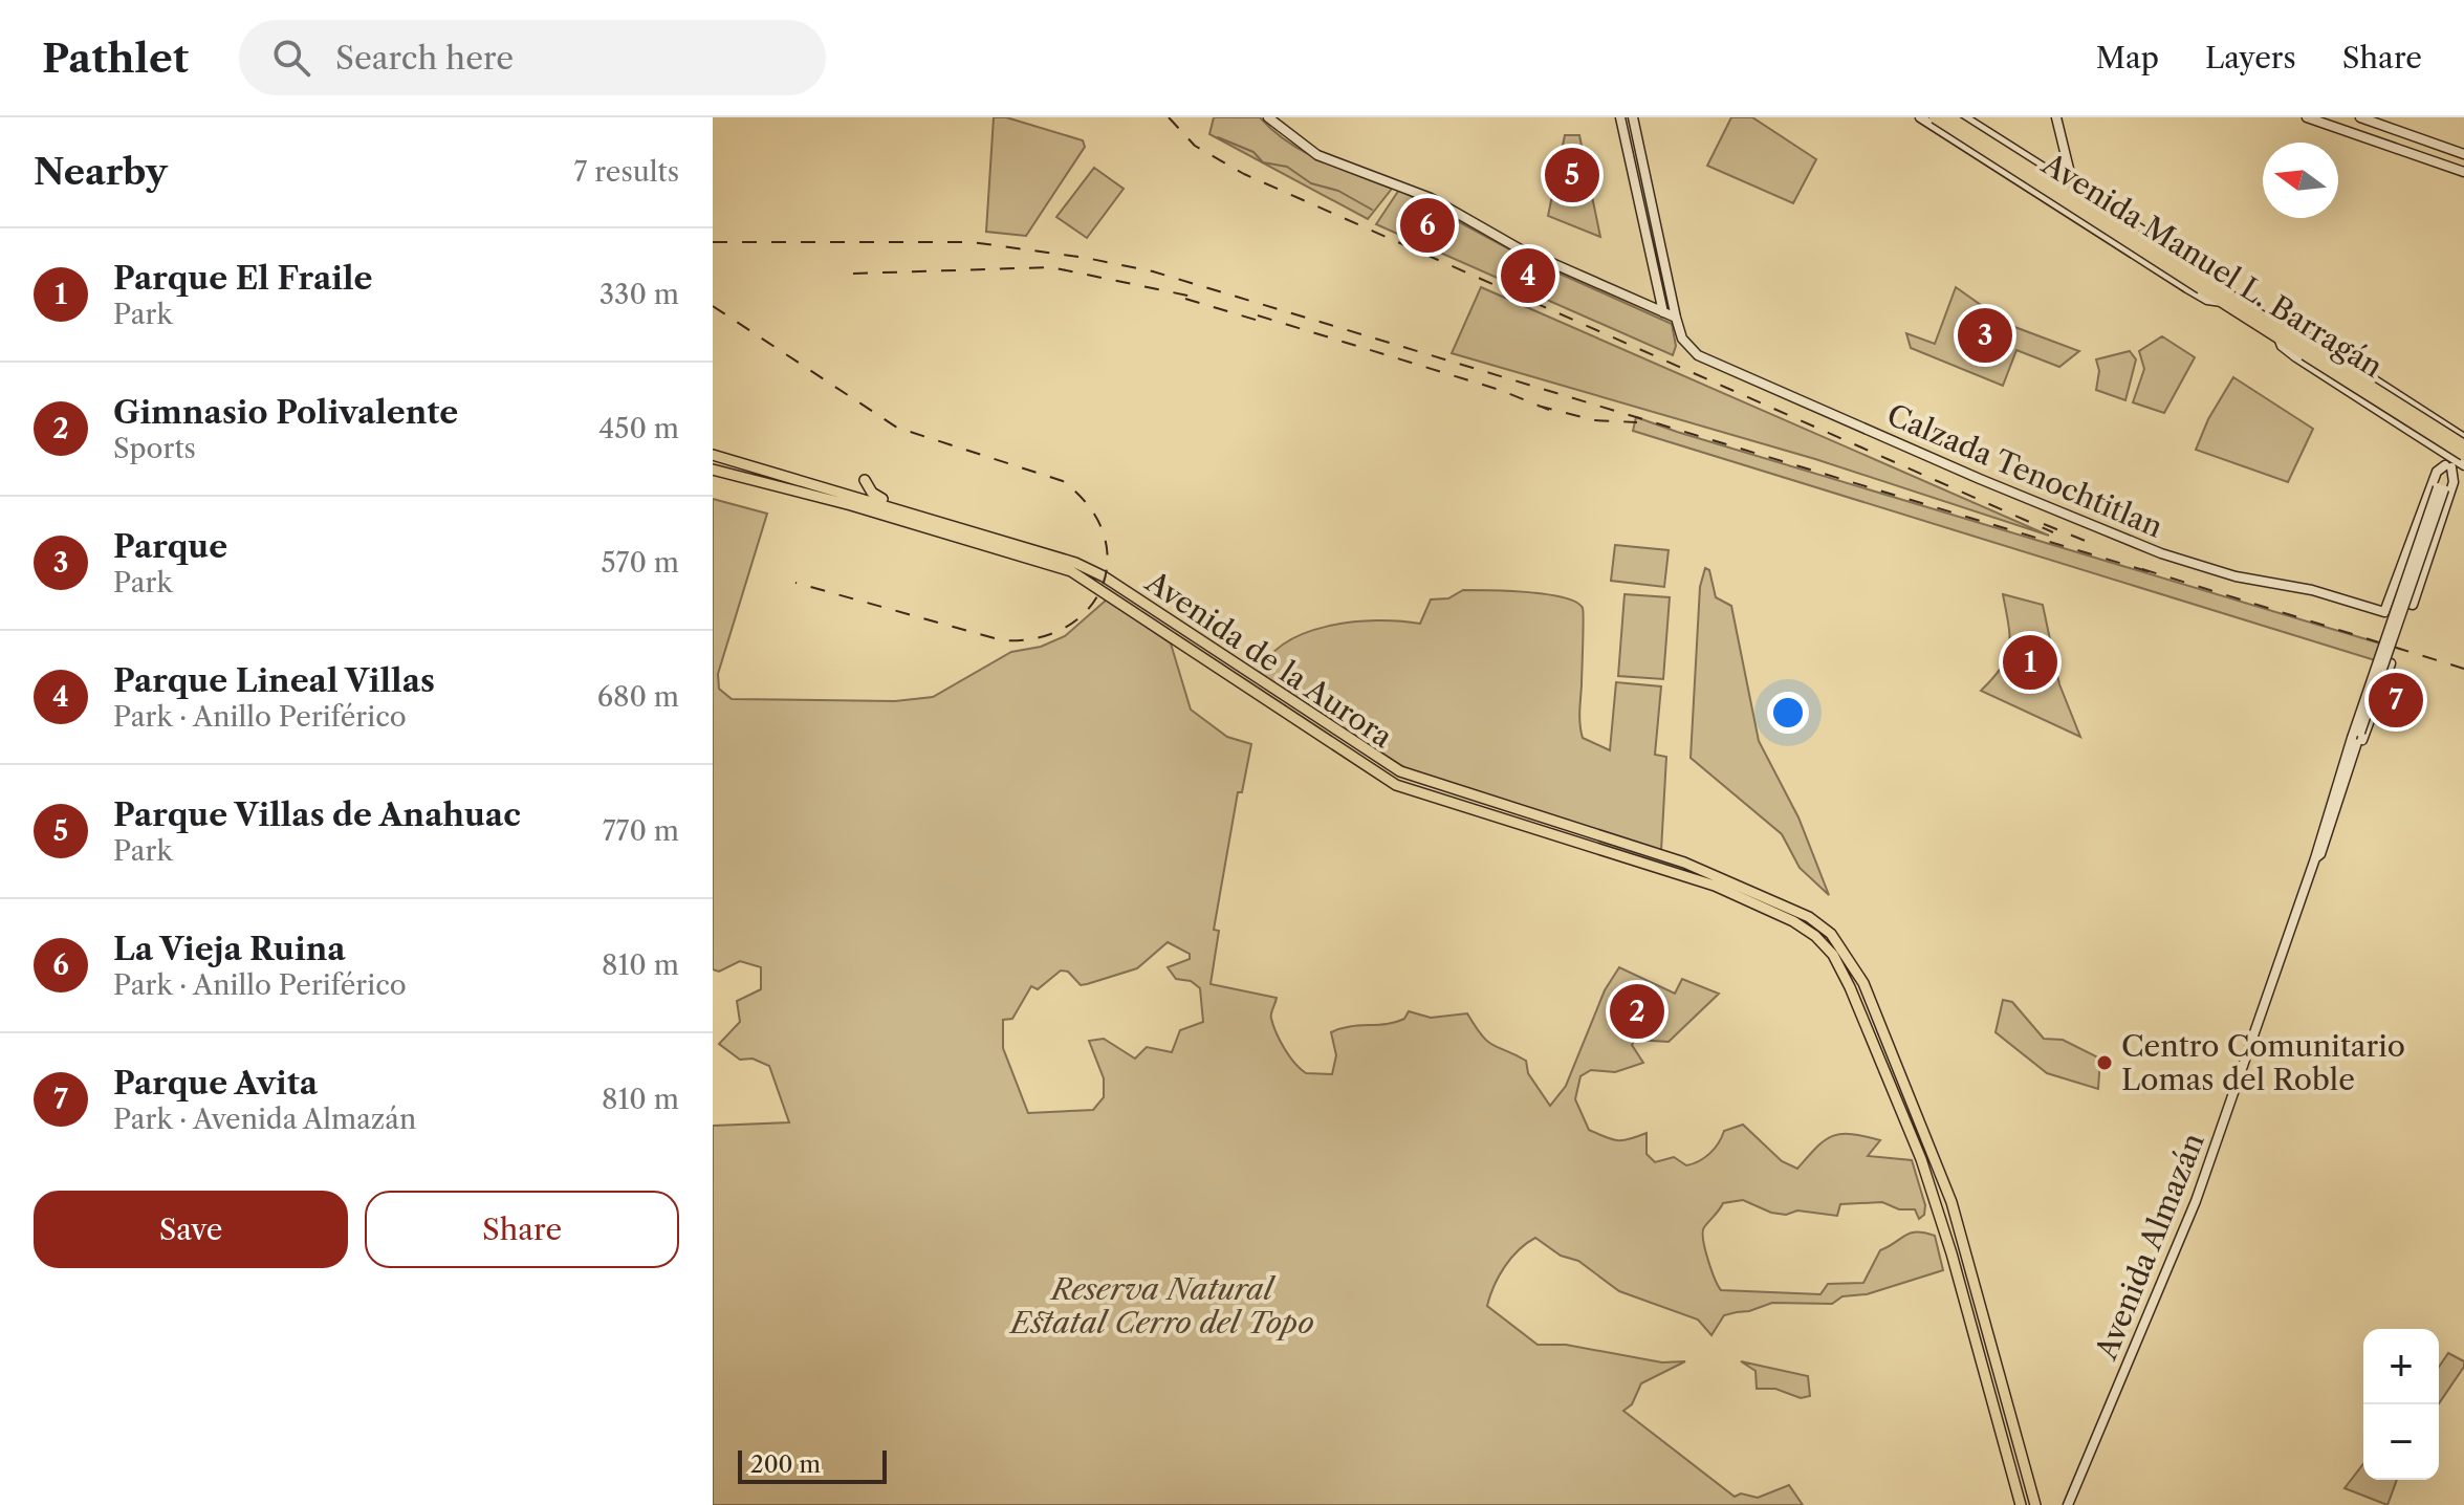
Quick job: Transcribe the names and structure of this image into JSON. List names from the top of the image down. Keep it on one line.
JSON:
{"streets":{"highway":["Avenida Manuel L. Barragán"],"main road":["Avenida de la Aurora"],"street":["Calzada Tenochtitlan","Avenida Almazán"]},"crossings":[["Avenida Manuel L. Barragán","Avenida Almazán"]],"parks":["Reserva Natural Estatal Cerro del Topo"],"places":["Centro Comunitario Lomas del Roble"],"scale_bar":"200 m","north":"left","page":{"header":"Pathlet","search":"Search here","nav":["Map","Layers","Share"],"heading":["Nearby","7 results"],"pins":["5","6","4","3","1","7","2"],"list":[{"mark":"1","name":"Parque El Fraile","note":"Park","value":"330 m"},{"mark":"2","name":"Gimnasio Polivalente","note":"Sports","value":"450 m"},{"mark":"3","name":"Parque","note":"Park","value":"570 m"},{"mark":"4","name":"Parque Lineal Villas","note":"Park · Anillo Periférico","value":"680 m"},{"mark":"5","name":"Parque Villas de Anahuac","note":"Park","value":"770 m"},{"mark":"6","name":"La Vieja Ruina","note":"Park · Anillo Periférico","value":"810 m"},{"mark":"7","name":"Parque Avita","note":"Park · Avenida Almazán","value":"810 m"}],"buttons":["Save","Share"],"map_buttons":["+","−"],"scale":"200 m"}}
